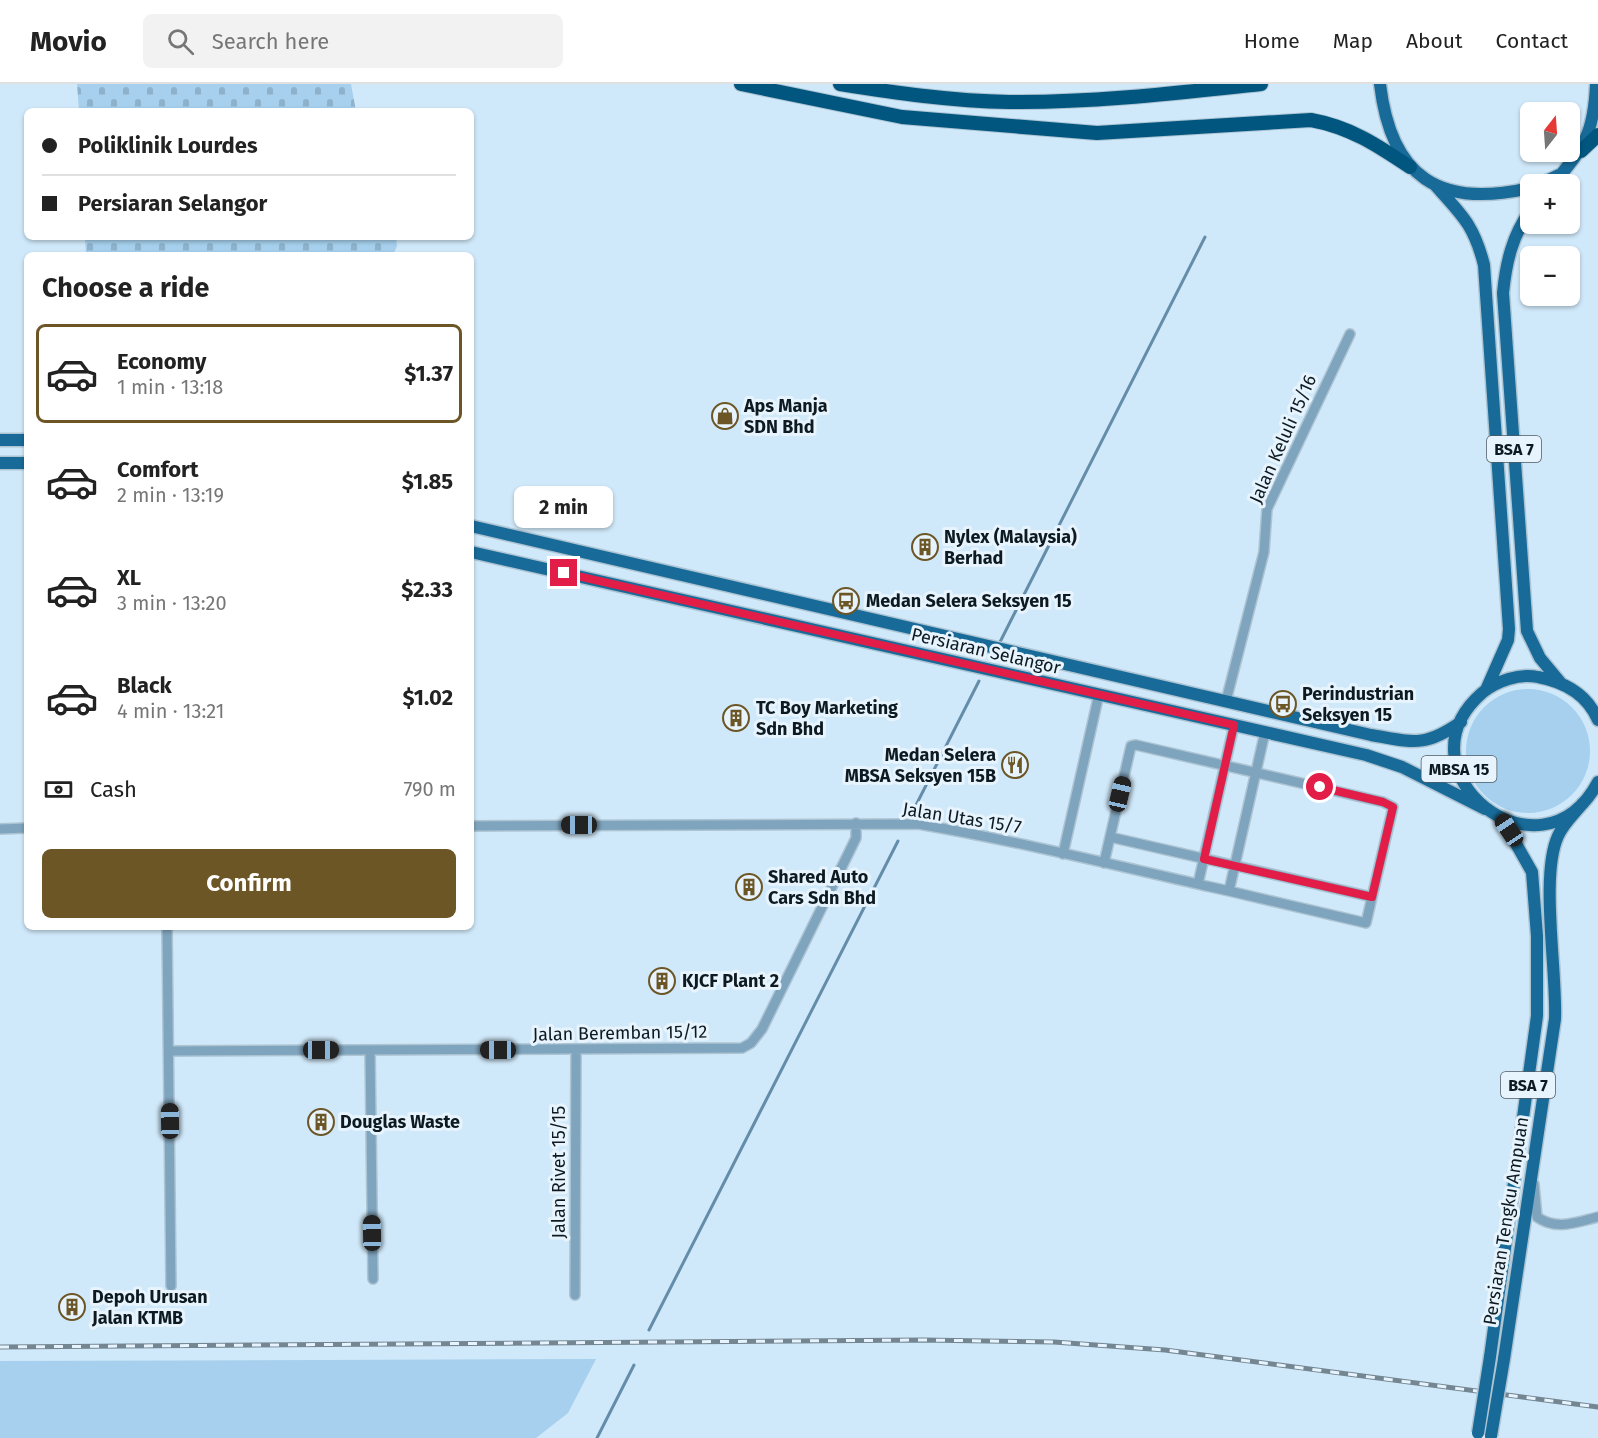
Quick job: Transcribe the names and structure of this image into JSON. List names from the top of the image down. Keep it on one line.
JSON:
{"streets":{"main road":["BSA 7","Persiaran Selangor","MBSA 15","Persiaran Tengku Ampuan"],"street":["Jalan Keluli 15/16","Jalan Utas 15/7","Jalan Beremban 15/12","Jalan Rivet 15/15"]},"crossings":[["Jalan Keluli 15/16","Persiaran Selangor"],["BSA 7","MBSA 15"],["Persiaran Selangor","MBSA 15"],["MBSA 15","Persiaran Tengku Ampuan"],["Jalan Utas 15/7","Jalan Beremban 15/12"],["Jalan Beremban 15/12","Jalan Rivet 15/15"]],"places":{"shop":["Aps Manja SDN Bhd"],"building":["Nylex (Malaysia) Berhad","TC Boy Marketing Sdn Bhd","Shared Auto Cars Sdn Bhd","KJCF Plant 2","Douglas Waste","Depoh Urusan Jalan KTMB"],"bus stop":["Medan Selera Seksyen 15","Perindustrian Seksyen 15"],"restaurant":["Medan Selera MBSA Seksyen 15B"]},"north":"top","page":{"header":"Movio","search":"Search here","nav":["Home","Map","About","Contact"],"map_buttons":["+","−"],"banner":["Poliklinik Lourdes","Persiaran Selangor"],"heading":"Choose a ride","list":[{"name":"Economy","note":"1 min · 13:18","value":"$1.37"},{"name":"Comfort","note":"2 min · 13:19","value":"$1.85"},{"name":"XL","note":"3 min · 13:20","value":"$2.33"},{"name":"Black","note":"4 min · 13:21","value":"$1.02"}],"bubble":"2 min","pay":["Cash","790 m"],"buttons":"Confirm"}}
